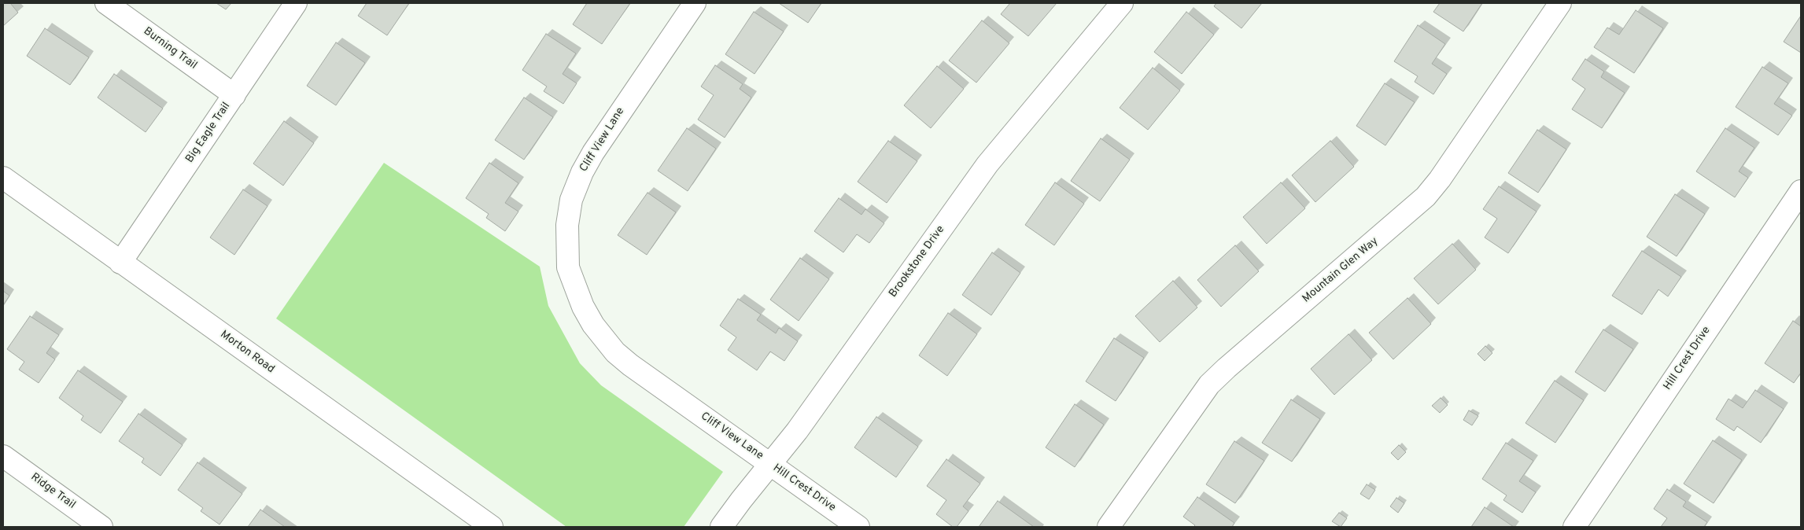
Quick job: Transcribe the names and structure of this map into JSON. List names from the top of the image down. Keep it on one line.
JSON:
{"streets":{"street":["Burning Trail","Big Eagle Trail","Cliff View Lane","Brookstone Drive","Mountain Glen Way","Morton Road","Hill Crest Drive","Ridge Trail"]},"crossings":[["Burning Trail","Big Eagle Trail"],["Big Eagle Trail","Morton Road"],["Cliff View Lane","Brookstone Drive"],["Cliff View Lane","Hill Crest Drive"],["Brookstone Drive","Hill Crest Drive"]]}
